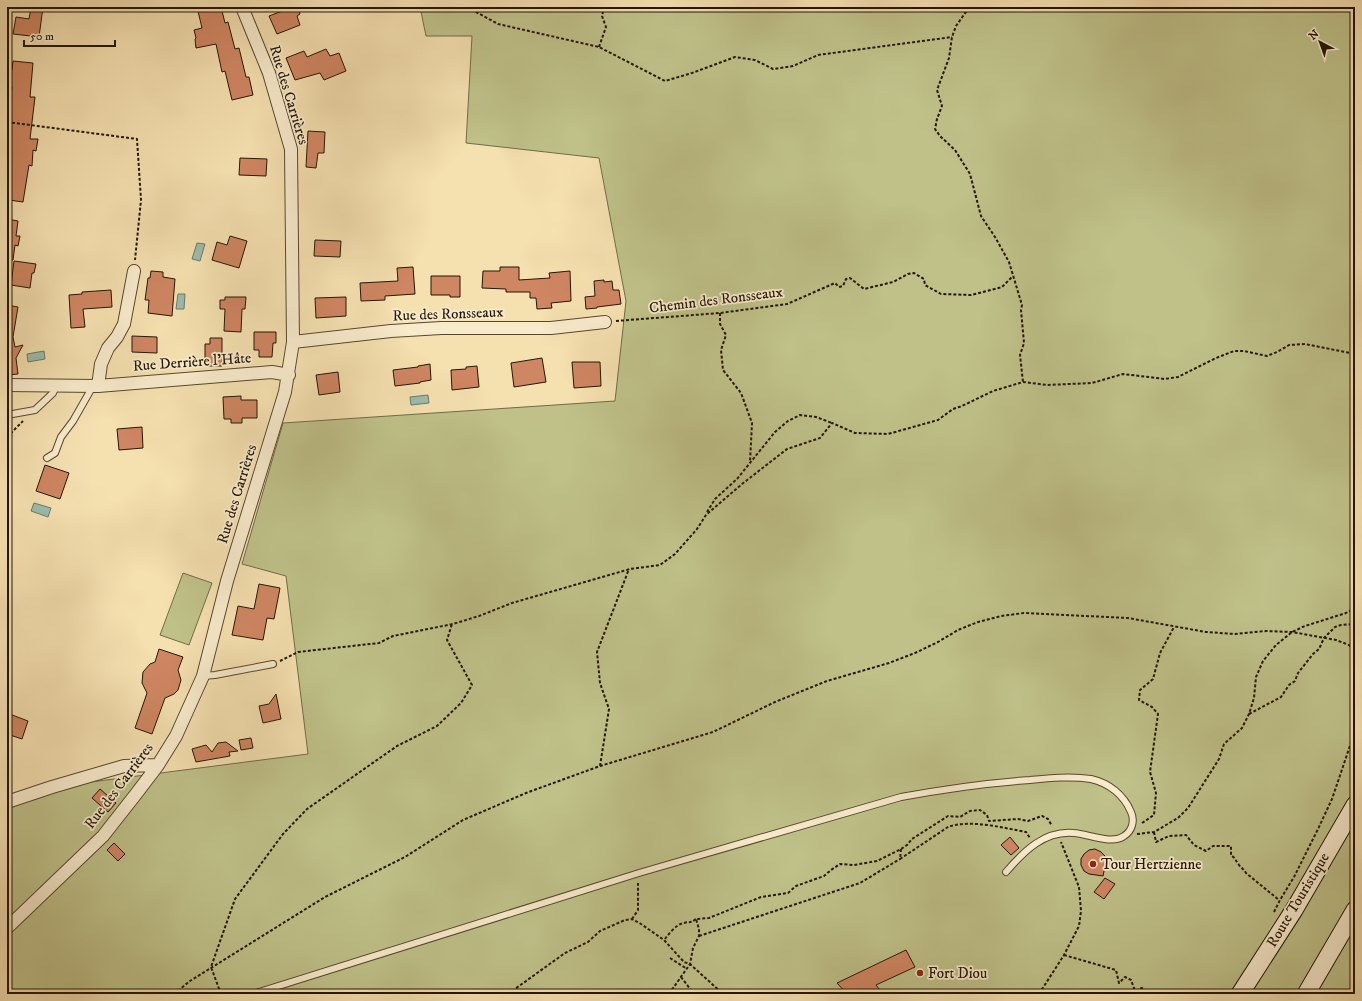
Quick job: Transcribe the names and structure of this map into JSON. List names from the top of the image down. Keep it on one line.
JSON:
{"streets":{"street":["Rue des Carrières","Rue des Ronsseaux","Rue Derrière l'Hâte","Route Touristique"],"path":["Chemin des Ronsseaux"]},"crossings":[["Rue des Carrières","Rue des Ronsseaux"],["Rue des Carrières","Rue Derrière l'Hâte"],["Chemin des Ronsseaux","Rue des Ronsseaux"]],"places":["Tour Hertzienne","Fort Diou"],"scale_bar":"50 m","north":"top left"}
